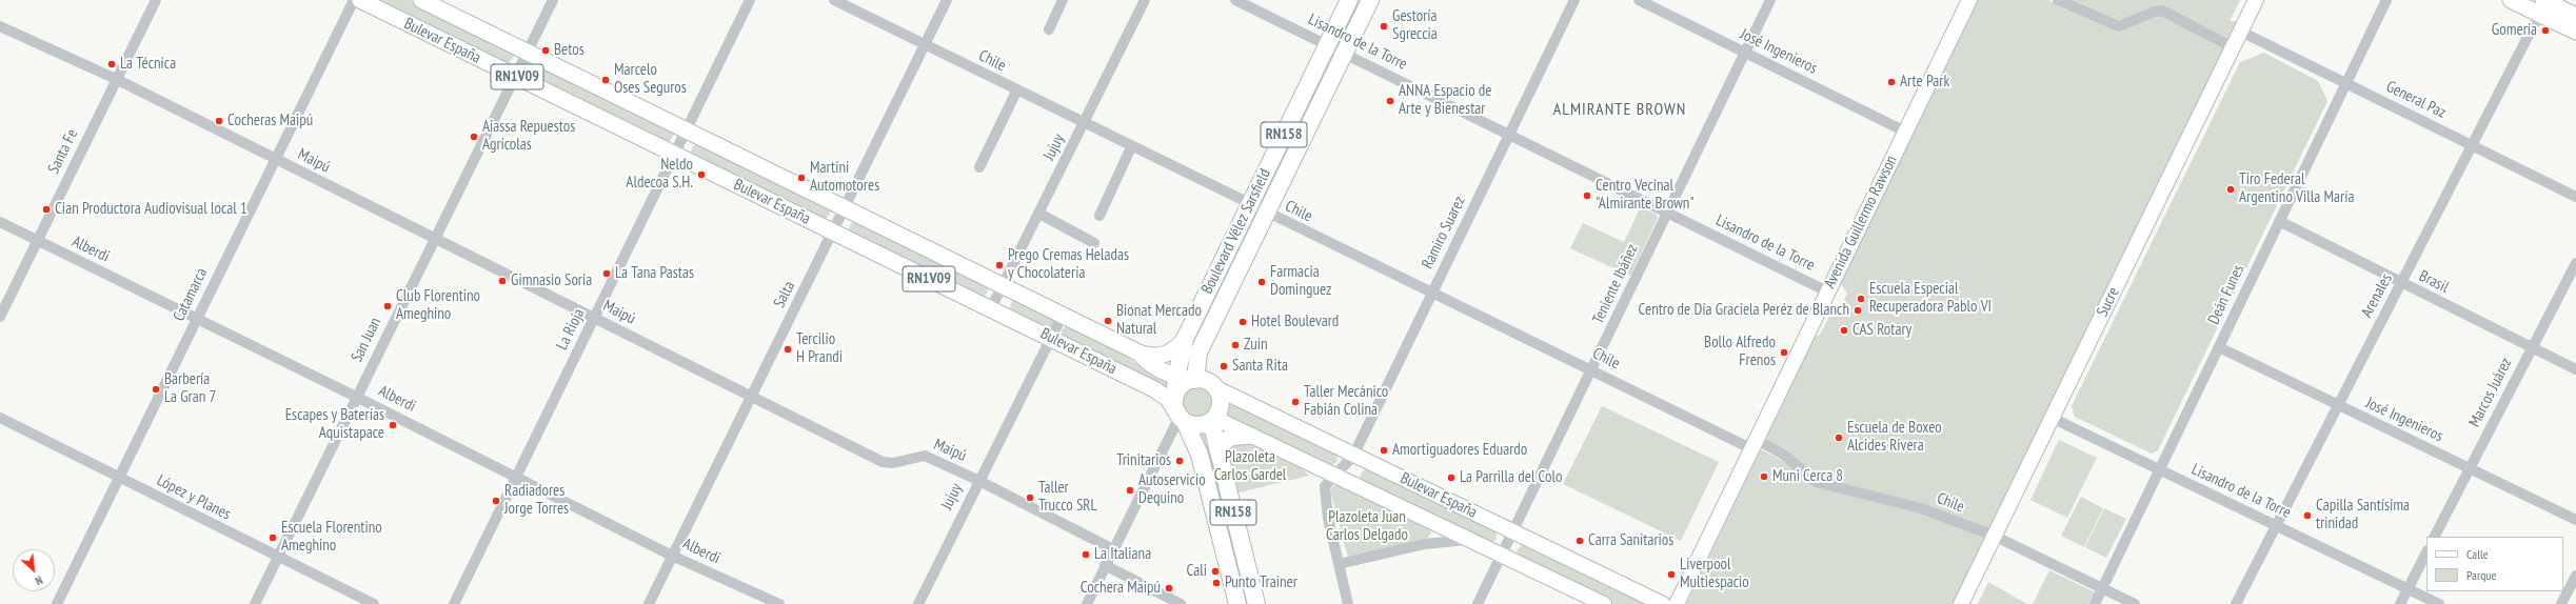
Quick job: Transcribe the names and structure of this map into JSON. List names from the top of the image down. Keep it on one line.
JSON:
{"streets":{"highway":["RN158","Boulevard Vélez Sarsfield"],"main road":["Bulevar España","RN1V09","Avenida Guillermo Rawson","Sucre"],"street":["Lisandro de la Torre","José Ingenieros","Chile","General Paz","Jujuy","Santa Fe","Maipú","Ramiro Suarez","Alberdi","Brasil","Teniente Ibáñez","Catamarca","Salta","Deán Funes","Arenales","La Rioja","San Juan","Marcos Juárez","López y Planes"]},"crossings":[["Bulevar España","RN158"],["Bulevar España","Jujuy"],["Bulevar España","Boulevard Vélez Sarsfield"],["Bulevar España","Ramiro Suarez"],["Bulevar España","Teniente Ibáñez"],["Bulevar España","Salta"],["Bulevar España","La Rioja"],["Bulevar España","San Juan"],["Lisandro de la Torre","Avenida Guillermo Rawson"],["Lisandro de la Torre","Boulevard Vélez Sarsfield"],["Lisandro de la Torre","Ramiro Suarez"],["Lisandro de la Torre","Teniente Ibáñez"],["Lisandro de la Torre","Deán Funes"],["Lisandro de la Torre","Arenales"],["Lisandro de la Torre","Sucre"],["José Ingenieros","Avenida Guillermo Rawson"],["José Ingenieros","Teniente Ibáñez"],["José Ingenieros","Deán Funes"],["José Ingenieros","Arenales"],["José Ingenieros","Marcos Juárez"],["Chile","Jujuy"],["Chile","Avenida Guillermo Rawson"],["Chile","Boulevard Vélez Sarsfield"],["Chile","Ramiro Suarez"],["Chile","Teniente Ibáñez"],["Chile","Salta"],["Chile","Deán Funes"],["Chile","Sucre"],["General Paz","Deán Funes"],["General Paz","Arenales"],["General Paz","Sucre"],["RN158","Boulevard Vélez Sarsfield"],["Jujuy","Maipú"],["Santa Fe","Maipú"],["Santa Fe","Alberdi"],["Maipú","Boulevard Vélez Sarsfield"],["Maipú","Catamarca"],["Maipú","Salta"],["Maipú","La Rioja"],["Maipú","San Juan"],["Alberdi","Catamarca"],["Alberdi","Salta"],["Alberdi","La Rioja"],["Alberdi","San Juan"],["Brasil","Deán Funes"],["Brasil","Arenales"],["Brasil","Marcos Juárez"],["Catamarca","López y Planes"],["San Juan","López y Planes"]],"districts":["ALMIRANTE BROWN"],"parks":["Plazoleta Carlos Gardel","Plazoleta Juan Carlos Delgado"],"places":["Gestoría Sgreccia","Gomería","Betos","La Técnica","Marcelo Oses Seguros","Arte Park","ANNA Espacio de Arte y Bienestar","Cocheras Maipú","Aiassa Repuestos Agrícolas","Neldo Aldecoa S.H.","Martini Automotores","Tiro Federal Argentino Villa María","Centro Vecinal \"Almirante Brown\"","Cian Productora Audiovisual local 1","Prego Cremas Heladas y Chocolatería","La Tana Pastas","Gimnasio Soria","Farmacia Dominguez","Escuela Especial Recuperadora Pablo VI","Club Florentino Ameghino","Centro de Día Graciela Peréz de Blanch","Bionat Mercado Natural","Hotel Boulevard","CAS Rotary","Zuin","Tercilio H Prandi","Bollo Alfredo Frenos","Santa Rita","Barbería La Gran 7","Taller Mecánico Fabián Colina","Escapes y Baterías Aquistapace","Escuela de Boxeo Alcides Rivera","Amortiguadores Eduardo","Trinitarios","Muni Cerca 8","La Parrilla del Colo","Autoservicio Dequino","Taller Trucco SRL","Radiadores Jorge Torres","Capilla Santísima trinidad","Escuela Florentino Ameghino","Carra Sanitarios","La Italiana","Cali","Liverpool Multiespacio","Punto Trainer","Cochera Maipú"],"legend":["Calle","Parque"],"north":"bottom right"}
